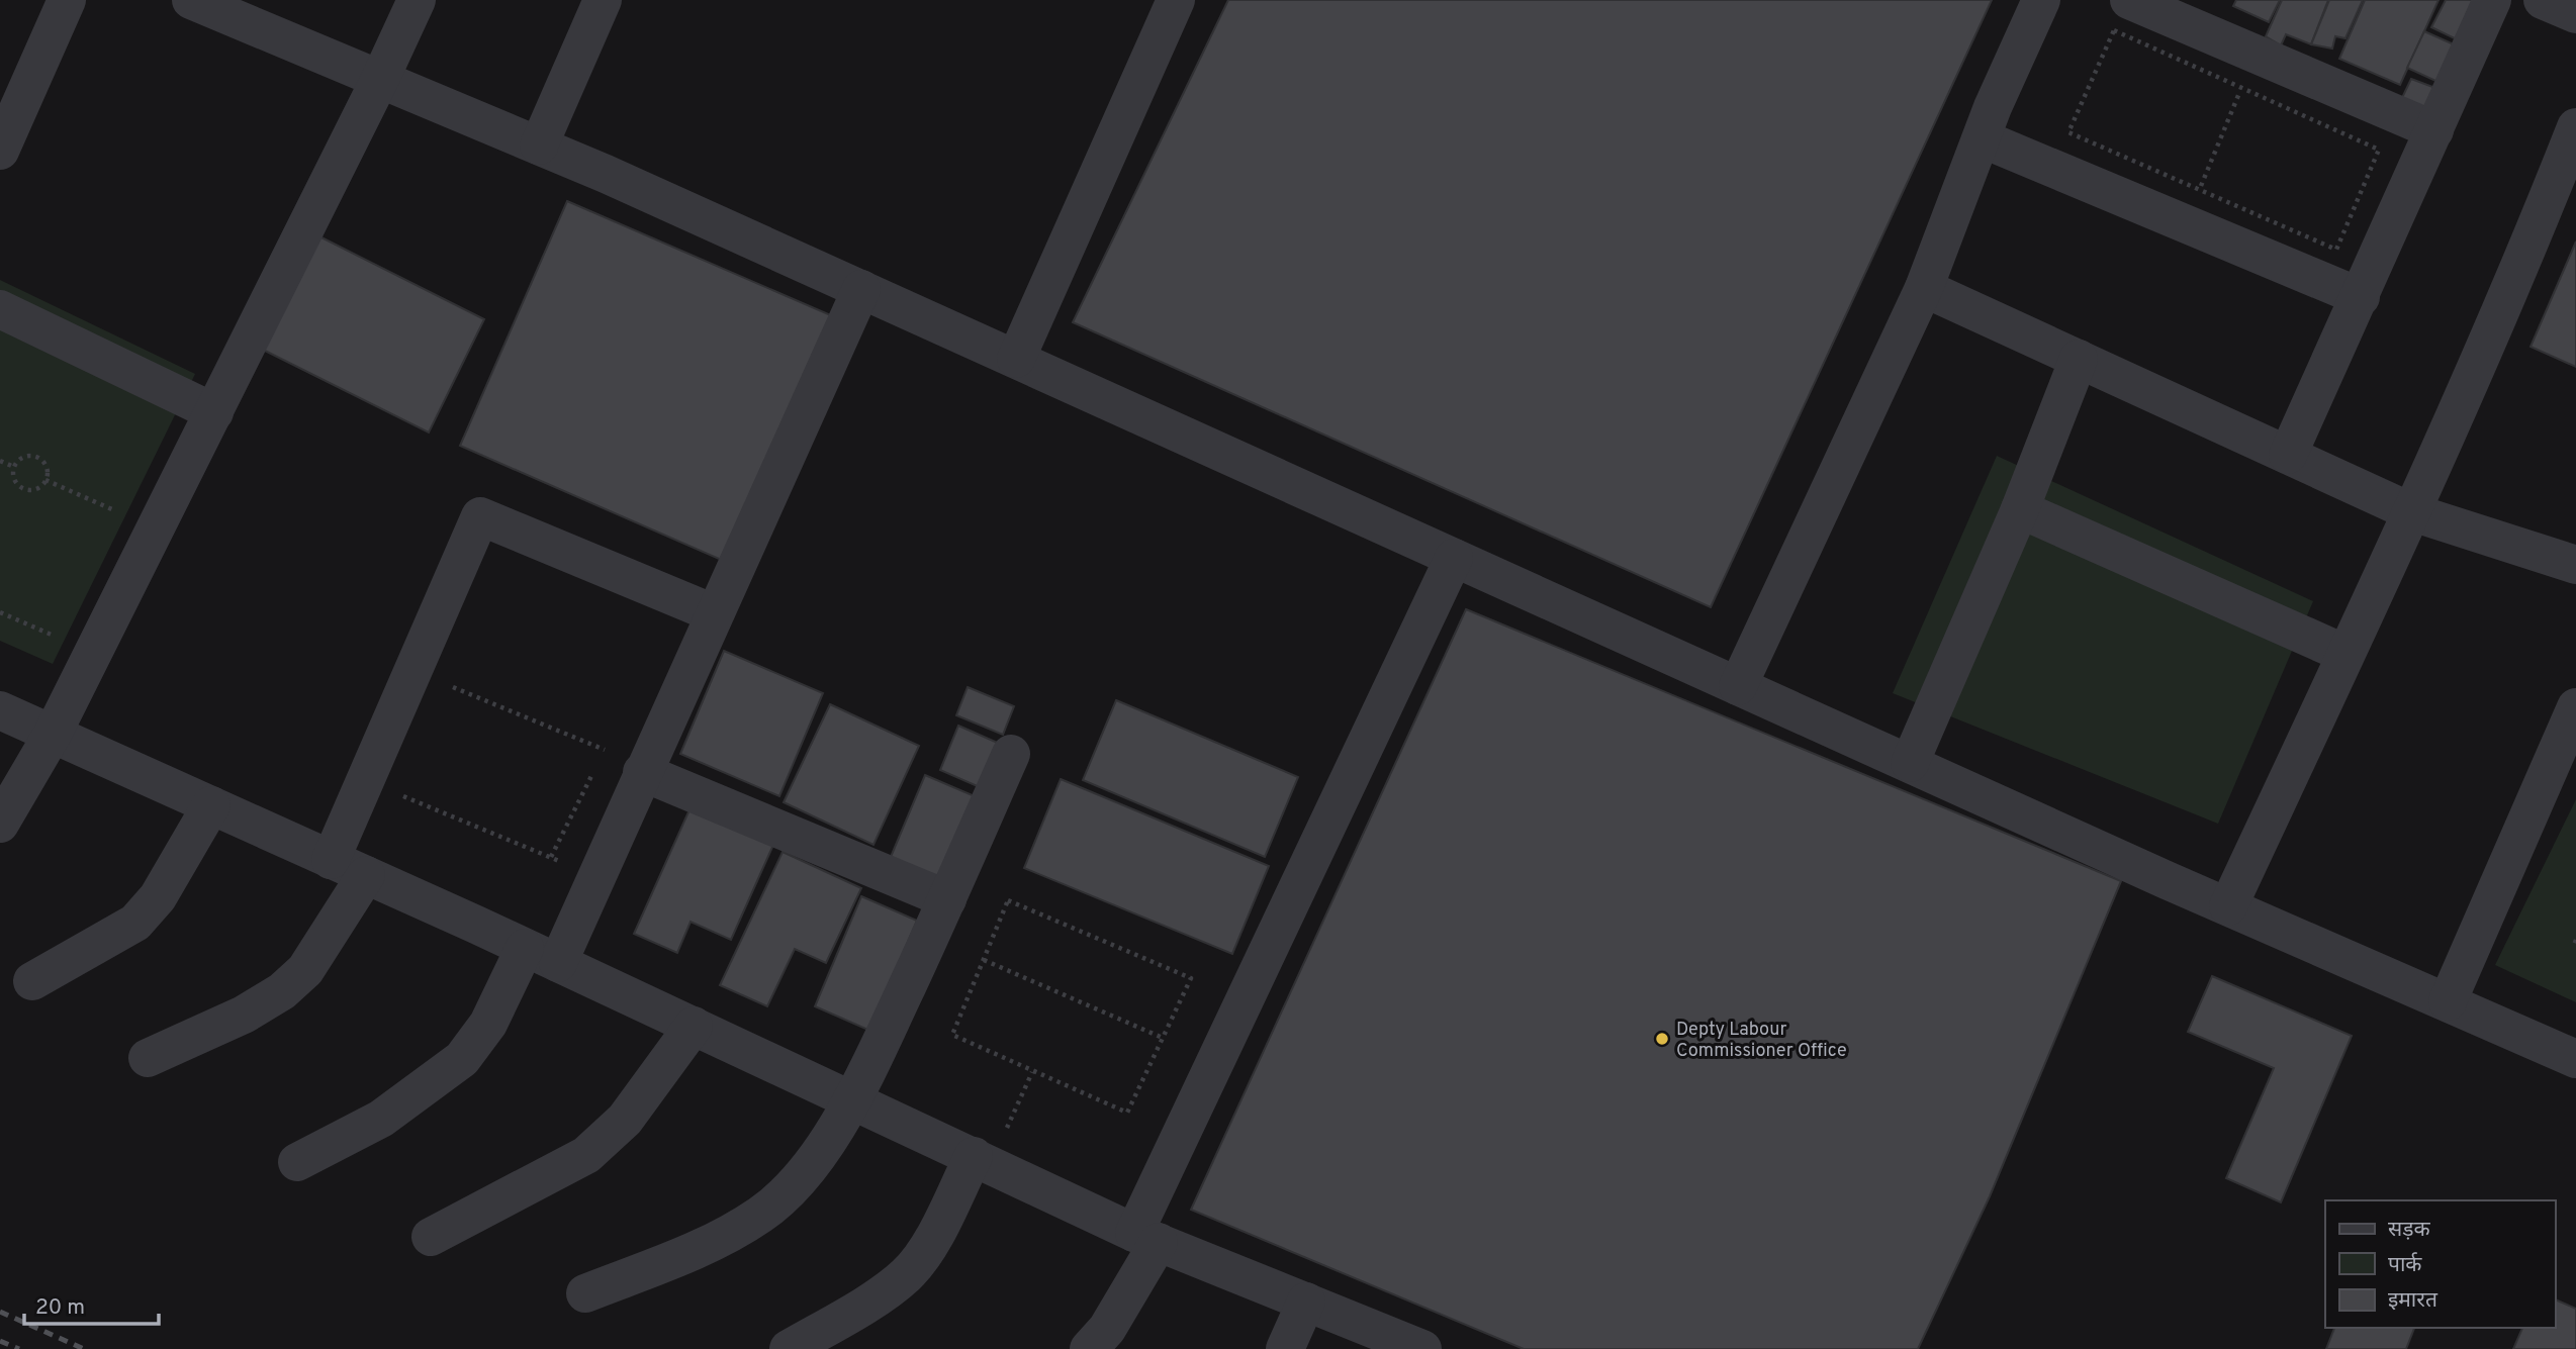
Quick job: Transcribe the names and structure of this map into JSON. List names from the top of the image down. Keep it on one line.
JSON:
{"places":["Depty Labour Commissioner Office"],"legend":["सड़क","पार्क","इमारत"],"scale_bar":"20 m"}
